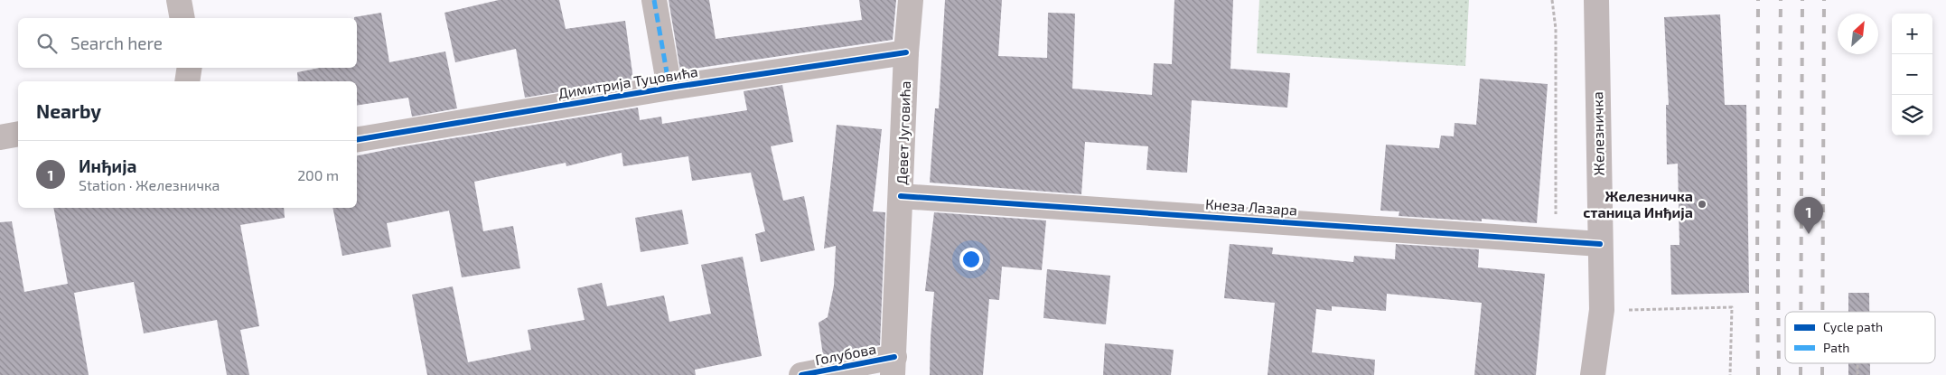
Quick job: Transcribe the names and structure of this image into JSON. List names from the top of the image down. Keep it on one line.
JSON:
{"streets":{"street":["Димитрија Туцовића","Девет Југовића","Железничка","Кнеза Лазара","Голубова"]},"crossings":[["Димитрија Туцовића","Девет Југовића"],["Девет Југовића","Кнеза Лазара"],["Девет Југовића","Голубова"],["Железничка","Кнеза Лазара"]],"places":["Железничка станица Инђија"],"legend":["Cycle path","Path"],"north":"top right","page":{"map_buttons":["+","−"],"search":"Search here","heading":"Nearby","list":[{"mark":"1","name":"Инђија","note":"Station · Железничка","value":"200 m"}],"pins":"1"}}
